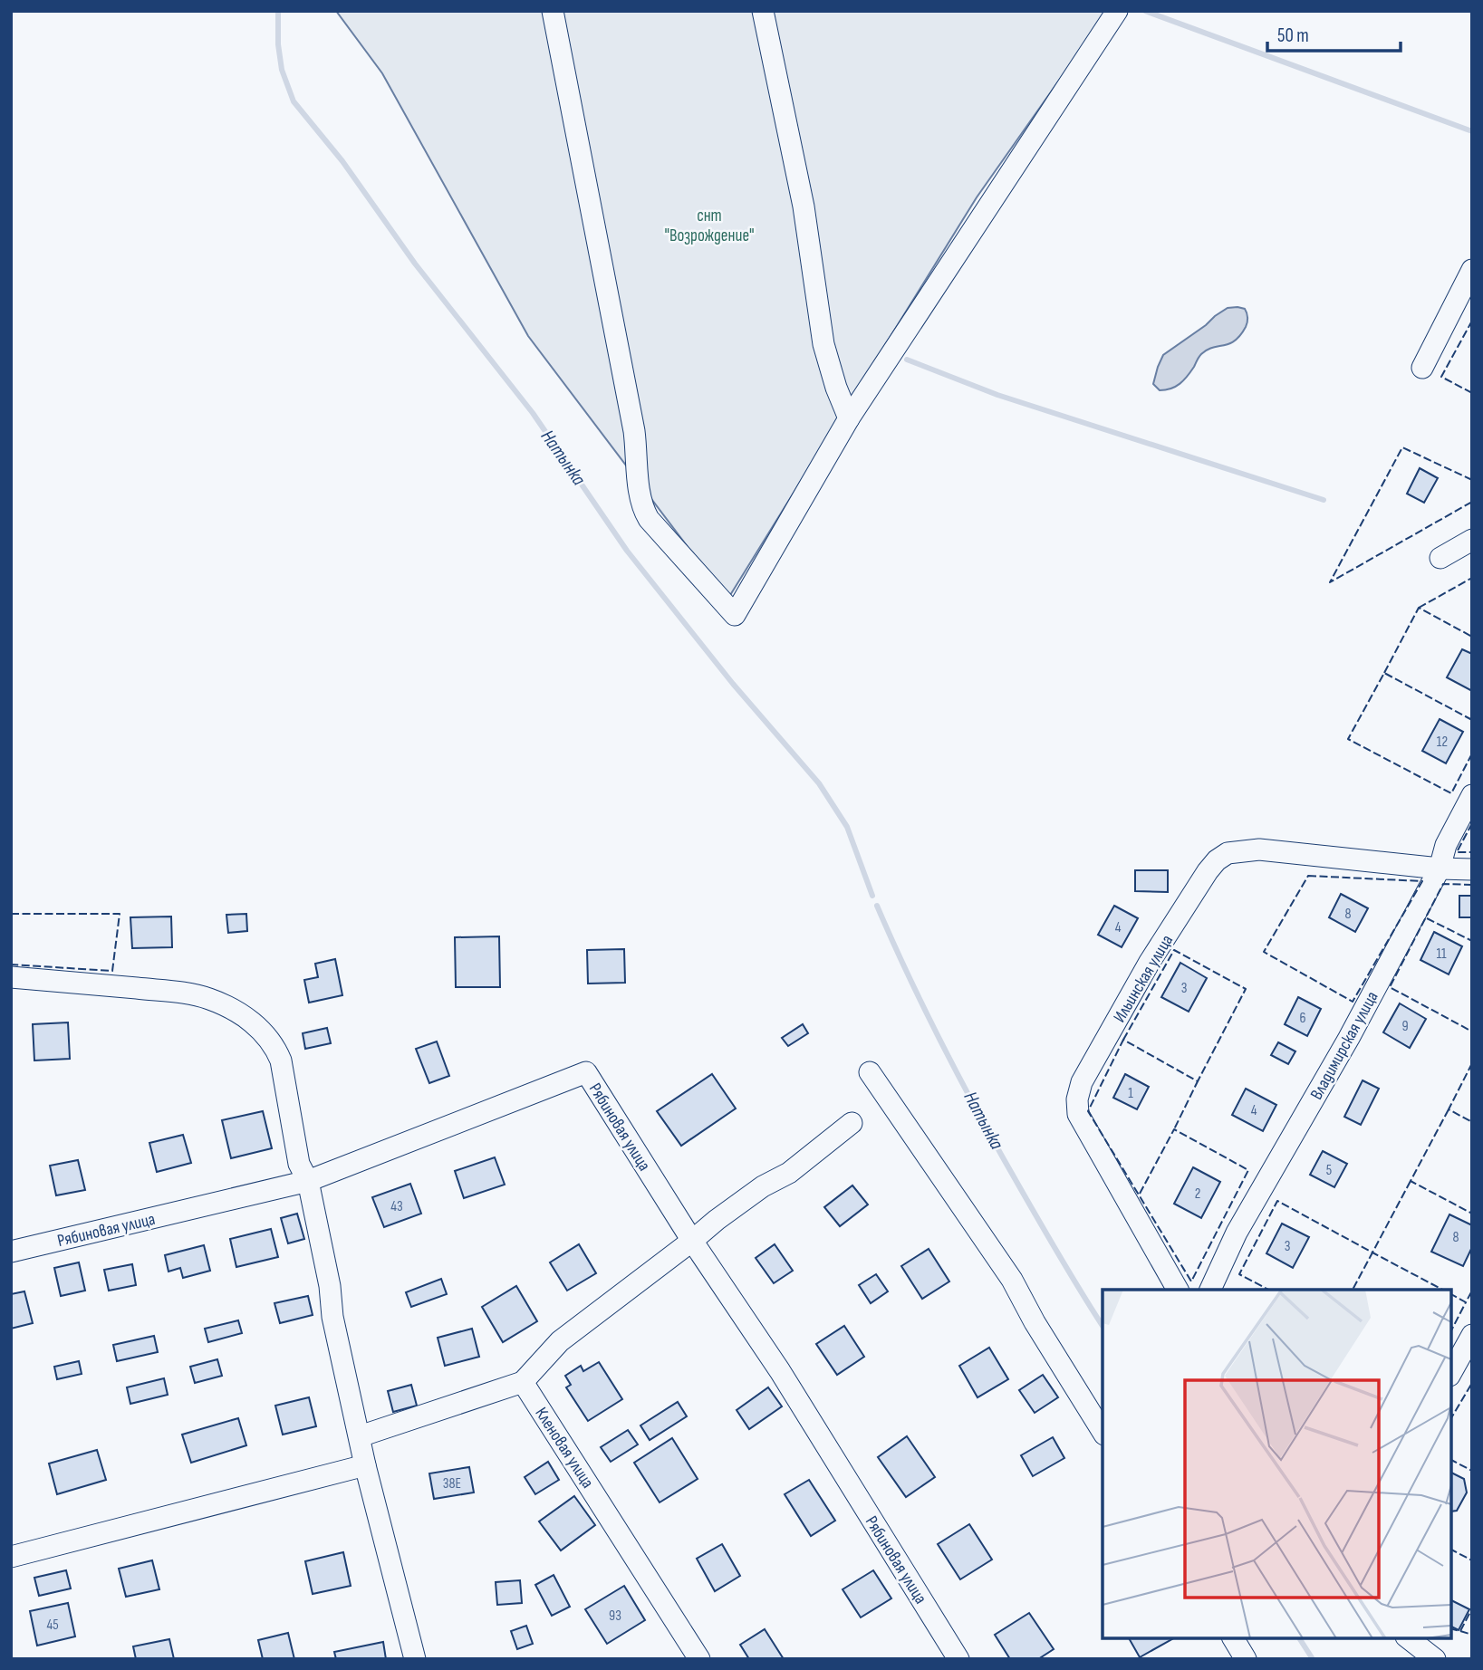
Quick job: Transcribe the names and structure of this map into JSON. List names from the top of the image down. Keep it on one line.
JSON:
{"streets":{"street":["Ильинская улица","Владимирская улица","Рябиновая улица","Кленовая улица"]},"crossings":[["Ильинская улица","Владимирская улица"]],"water":["Натынка"],"parks":["снт \"Возрождение\""],"house_numbers":["12","8","4","11","3","6","9","1","4","5","2","43","8","3","38Е","93","45"],"scale_bar":"50 m"}
